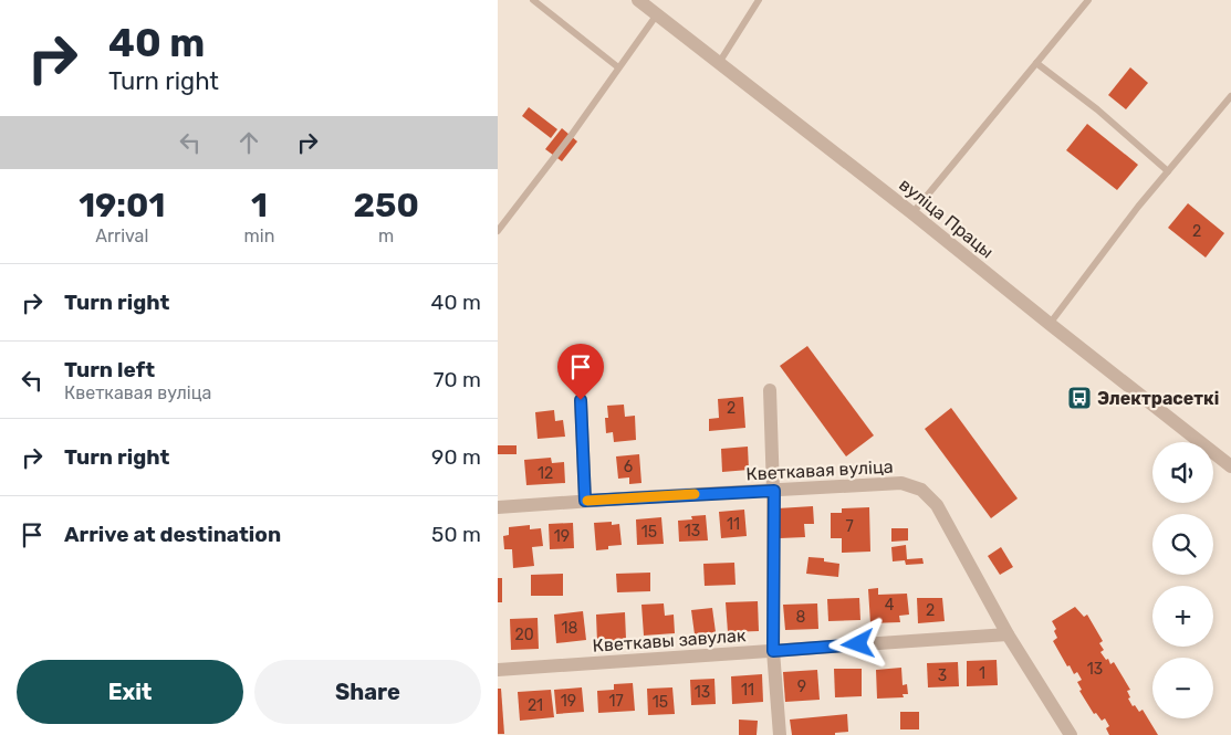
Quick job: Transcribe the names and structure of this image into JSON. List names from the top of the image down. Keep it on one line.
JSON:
{"streets":{"street":["вуліца Працы","Кветкавая вуліца","Кветкавы завулак"]},"crossings":[["Кветкавая вуліца","Кветкавы завулак"]],"places":{"bus stop":["Электрасеткі"]},"house_numbers":["2","2","6","12","11","7","13","15","19","4","2","8","18","20","13","1","3","9","11","13","19","17","15","21"],"page":{"turn":["40 m","Turn right"],"eta":["19:01","Arrival","1","min","250","m"],"list":[{"name":"Turn right","value":"40 m"},{"name":"Turn left","note":"Кветкавая вуліца","value":"70 m"},{"name":"Turn right","value":"90 m"},{"name":"Arrive at destination","value":"50 m"}],"map_buttons":["+","−"],"buttons":["Exit","Share"]}}
